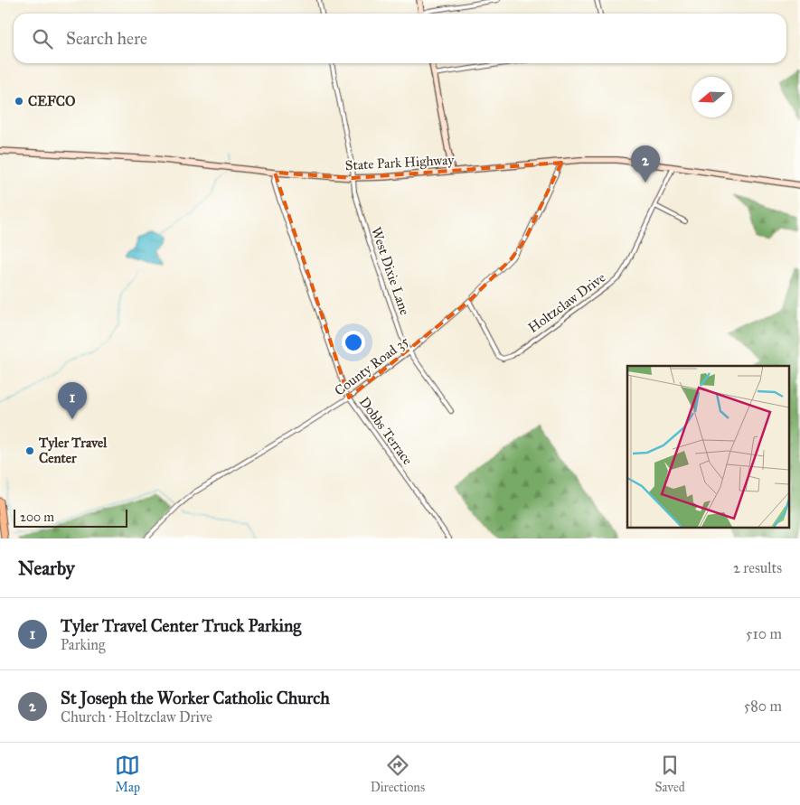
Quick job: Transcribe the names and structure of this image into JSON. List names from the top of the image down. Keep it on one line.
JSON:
{"streets":{"main road":["State Park Highway"],"street":["West Dixie Lane","Holtzclaw Drive","County Road 35","Dobbs Terrace"]},"crossings":[["State Park Highway","West Dixie Lane"],["State Park Highway","Holtzclaw Drive"],["State Park Highway","County Road 35"],["State Park Highway","Dobbs Terrace"],["West Dixie Lane","County Road 35"],["Holtzclaw Drive","County Road 35"],["County Road 35","Dobbs Terrace"]],"places":["CEFCO","Tyler Travel Center"],"scale_bar":"200 m","north":"left","page":{"search":"Search here","pins":["2","1"],"scale":"200 m","heading":["Nearby","2 results"],"list":[{"mark":"1","name":"Tyler Travel Center Truck Parking","note":"Parking","value":"510 m"},{"mark":"2","name":"St Joseph the Worker Catholic Church","note":"Church · Holtzclaw Drive","value":"580 m"}],"nav":["Map","Directions","Saved"]}}
